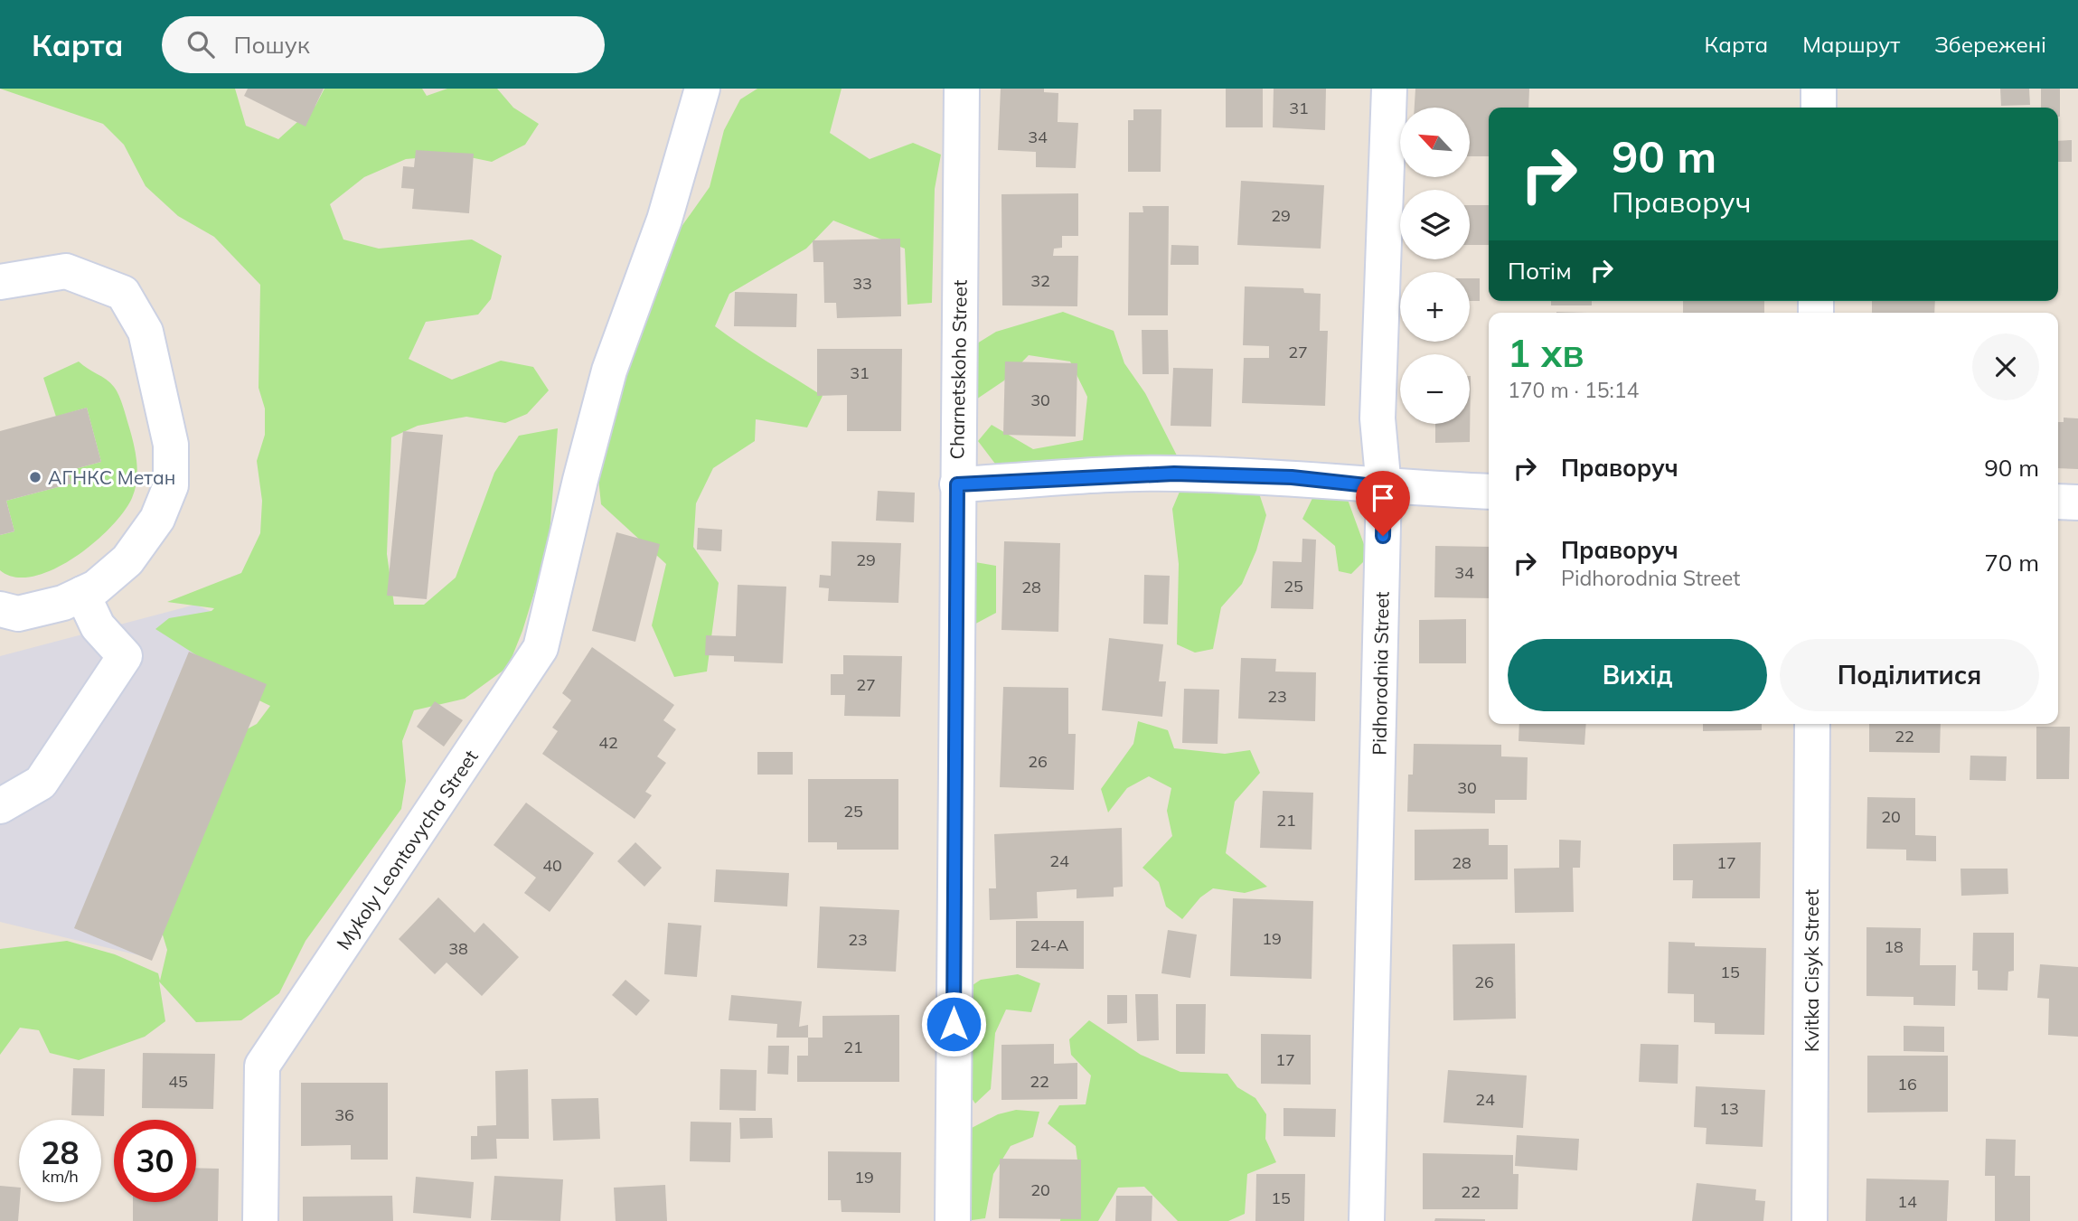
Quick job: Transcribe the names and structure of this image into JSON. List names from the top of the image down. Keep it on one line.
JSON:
{"streets":{"street":["Charnetskoho Street","Pidhorodnia Street","Mykoly Leontovycha Street","Kvitka Cisyk Street"]},"places":["АГНКС Метан"],"house_numbers":["31","34","29","32","33","27","31","30","29","34","25","28","27","23","22","42","26","30","25","20","21","24","28","17","40","19","23","24-А","18","38","15","26","21","17","45","22","16","24","13","36","19","20","22","15","14"],"north":"top left","page":{"header":"Карта","search":"Пошук","nav":["Карта","Маршрут","Збережені"],"map_buttons":["+","−"],"turn":["90 m","Праворуч"],"then":"Потім","heading":["1 хв","170 m · 15:14"],"list":[{"name":"Праворуч","value":"90 m"},{"name":"Праворуч","note":"Pidhorodnia Street","value":"70 m"}],"buttons":["Вихід","Поділитися"],"speed":"28 km/h","limit":"30"}}
